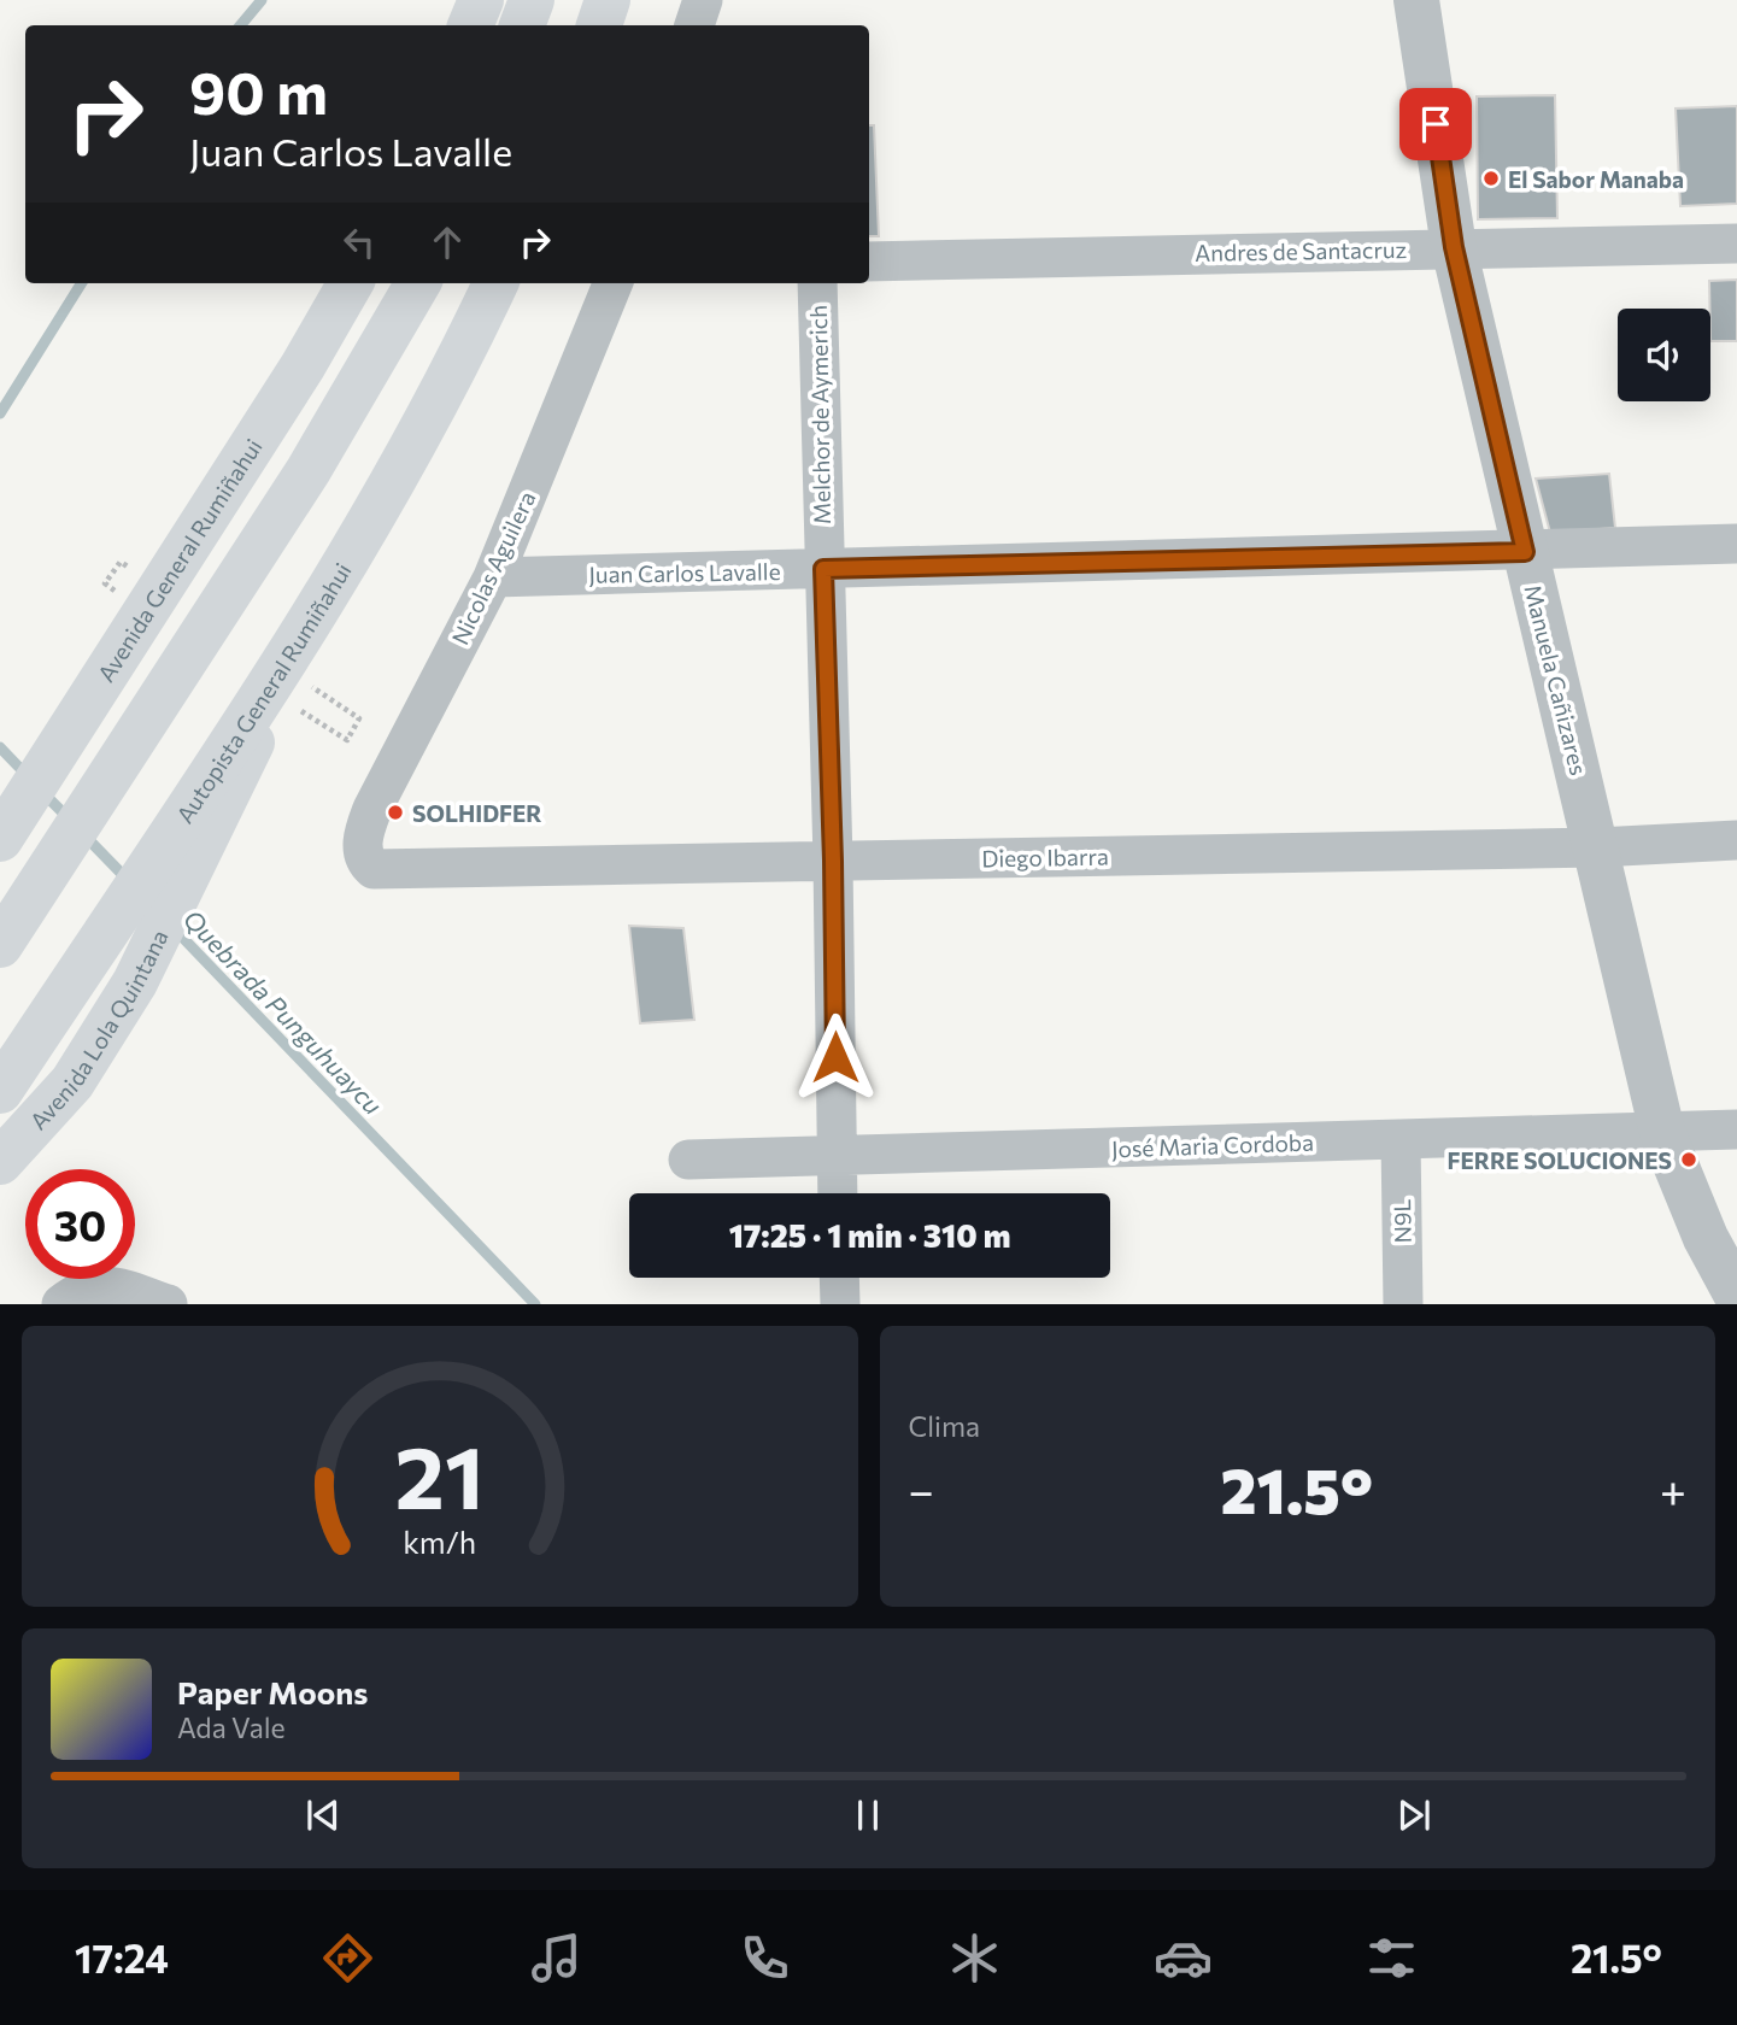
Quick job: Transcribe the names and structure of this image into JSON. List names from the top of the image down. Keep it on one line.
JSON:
{"streets":{"main road":["Avenida General Rumiñahui","Autopista General Rumiñahui","Avenida Lola Quintana"],"street":["Andres de Santacruz","Melchor de Aymerich","Nicolas Aguilera","Juan Carlos Lavalle","Manuela Cañizares","Diego Ibarra","José Maria Cordoba","N9L"]},"crossings":[["Andres de Santacruz","Manuela Cañizares"],["Melchor de Aymerich","Juan Carlos Lavalle"],["Melchor de Aymerich","Diego Ibarra"],["Melchor de Aymerich","José Maria Cordoba"],["Nicolas Aguilera","Juan Carlos Lavalle"],["Nicolas Aguilera","Diego Ibarra"],["Juan Carlos Lavalle","Manuela Cañizares"],["Manuela Cañizares","Diego Ibarra"],["Manuela Cañizares","José Maria Cordoba"],["Autopista General Rumiñahui","Avenida Lola Quintana"],["José Maria Cordoba","N9L"]],"water":["Quebrada Punguhuaycu"],"places":["El Sabor Manaba","SOLHIDFER","FERRE SOLUCIONES"],"page":{"turn":["90 m","Juan Carlos Lavalle"],"limit":"30","trip":"17:25 · 1 min · 310 m","tile":"Clima","heat":["−","21.5°","+"],"song":["Paper Moons","Ada Vale"],"tabs":["17:24","21.5°"],"gauge":["21","km/h"]}}
